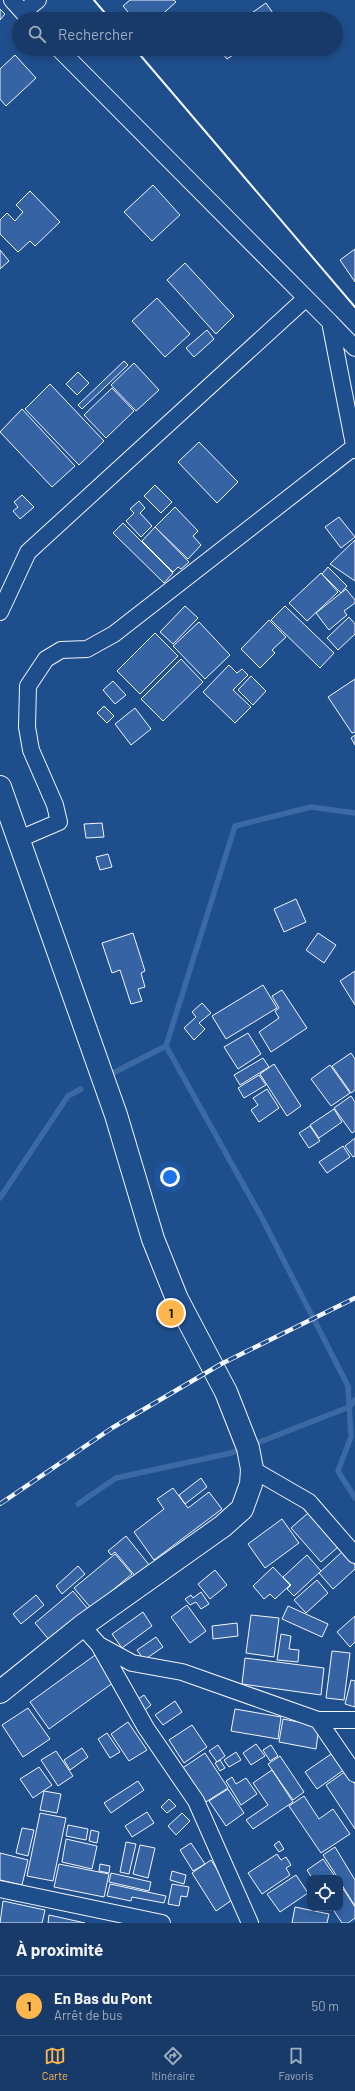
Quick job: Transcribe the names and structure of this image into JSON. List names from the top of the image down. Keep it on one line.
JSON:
{"page":{"search":"Rechercher","pins":"1","heading":"À proximité","list":[{"mark":"1","name":"En Bas du Pont","note":"Arrêt de bus","value":"50 m"}],"nav":["Carte","Itinéraire","Favoris"]}}
